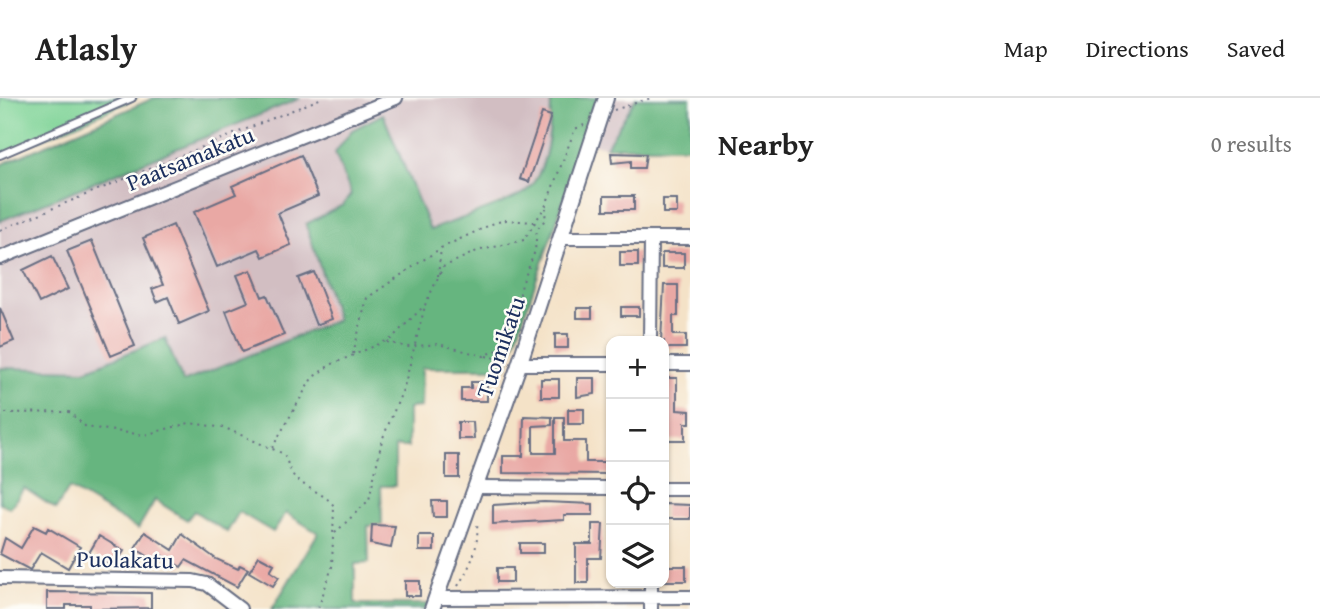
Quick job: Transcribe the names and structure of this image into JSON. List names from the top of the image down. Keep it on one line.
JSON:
{"streets":{"street":["Paatsamakatu","Tuomikatu","Puolakatu"]},"page":{"header":"Atlasly","nav":["Map","Directions","Saved"],"heading":["Nearby","0 results"],"map_buttons":["+","−"]}}
